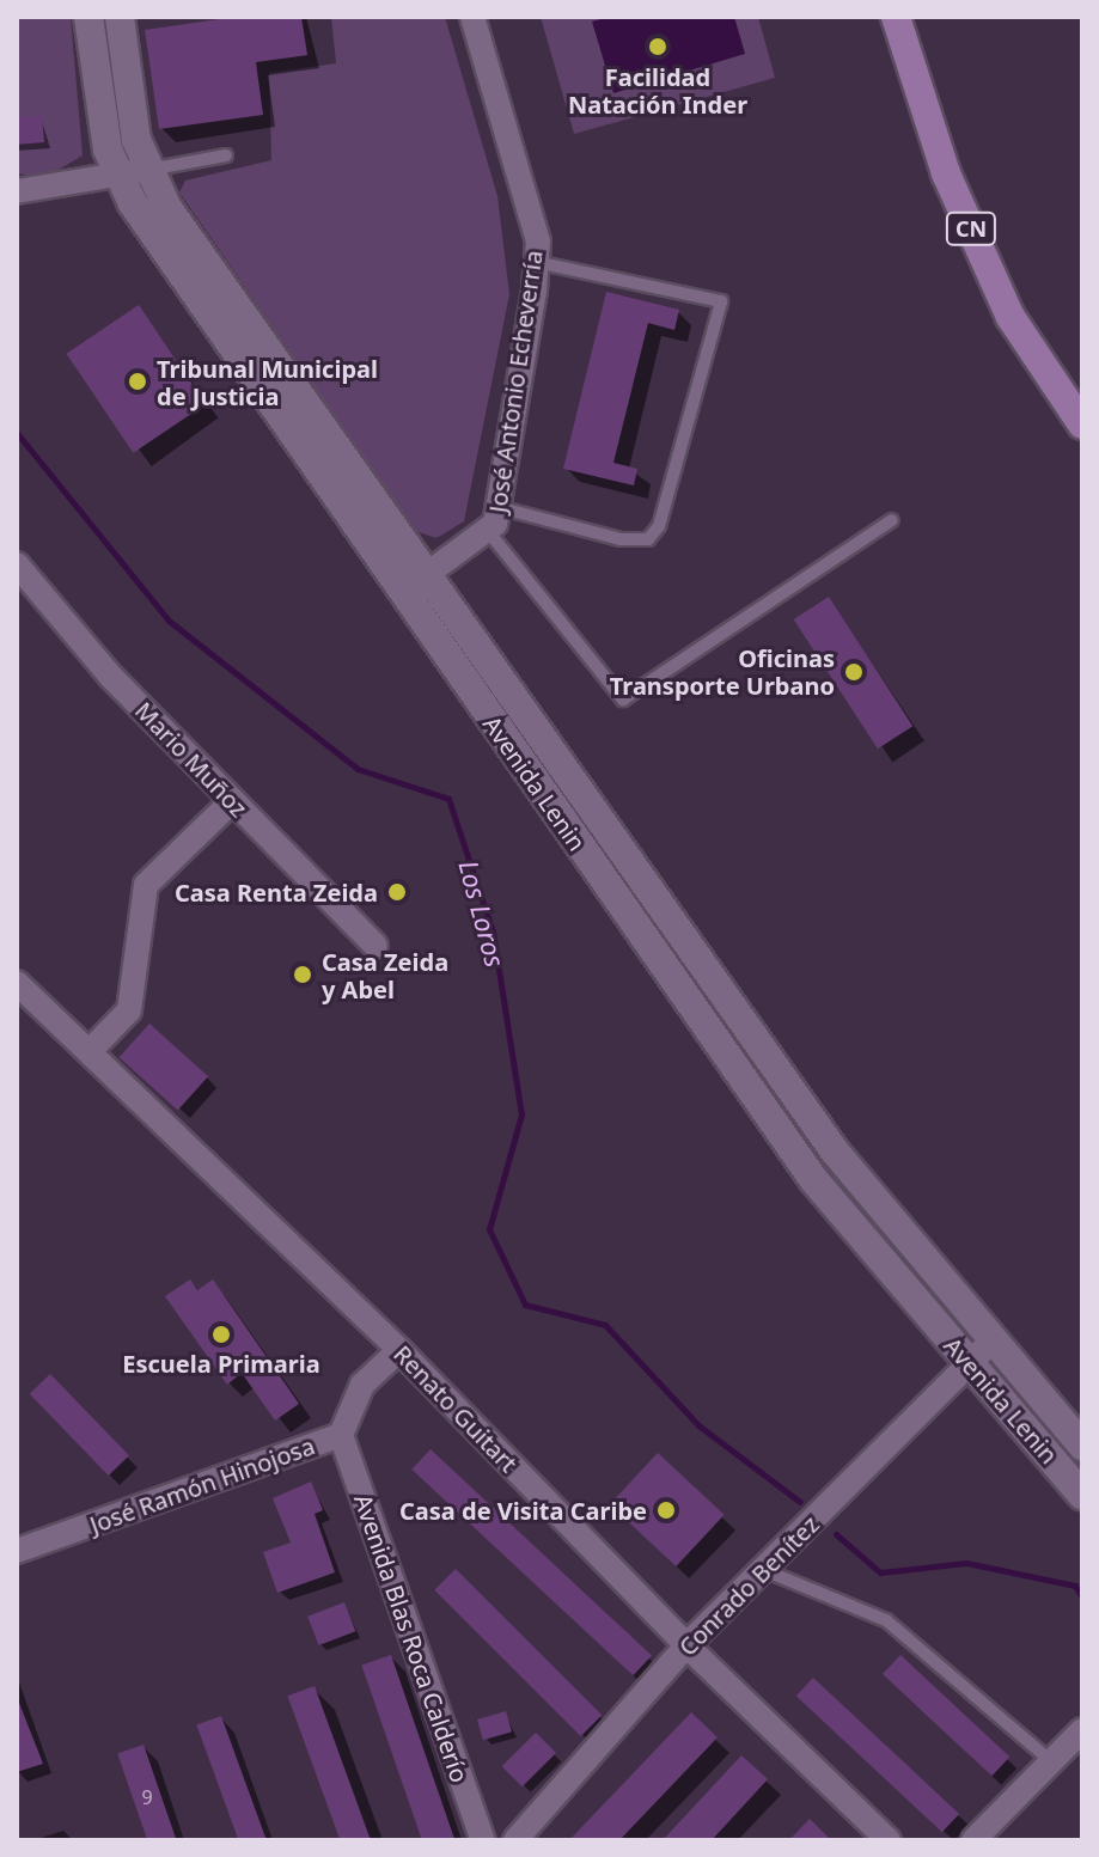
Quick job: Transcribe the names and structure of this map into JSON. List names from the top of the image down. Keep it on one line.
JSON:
{"streets":{"main road":["CN","Avenida Lenin"],"street":["José Antonio Echeverría","Mario Muñoz","Renato Guitart","José Ramón Hinojosa","Conrado Benítez","Avenida Blas Roca Calderío"]},"crossings":[["José Antonio Echeverría","Avenida Lenin"],["Avenida Lenin","Conrado Benítez"],["Renato Guitart","José Ramón Hinojosa"],["Renato Guitart","Conrado Benítez"],["José Ramón Hinojosa","Avenida Blas Roca Calderío"]],"water":["Los Loros"],"places":["Facilidad Natación Inder","Tribunal Municipal de Justicia","Oficinas Transporte Urbano","Casa Renta Zeida","Casa Zeida y Abel","Escuela Primaria","Casa de Visita Caribe"],"house_numbers":["9"]}
